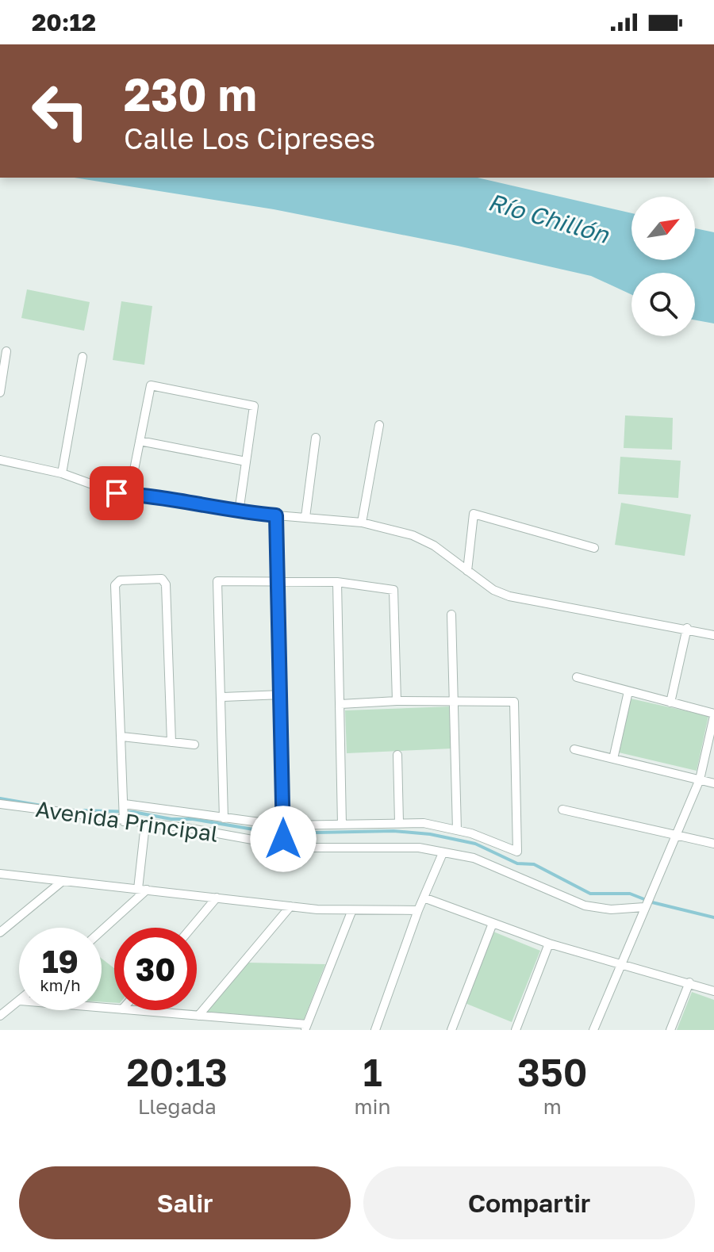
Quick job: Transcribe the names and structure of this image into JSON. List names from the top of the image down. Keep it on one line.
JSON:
{"streets":{"street":["Avenida Principal"]},"water":["Río Chillón"],"north":"top right","page":{"status":"20:12","turn":["230 m","Calle Los Cipreses"],"speed":"19 km/h","limit":"30","eta":["20:13","Llegada","1","min","350","m"],"buttons":["Salir","Compartir"]}}
